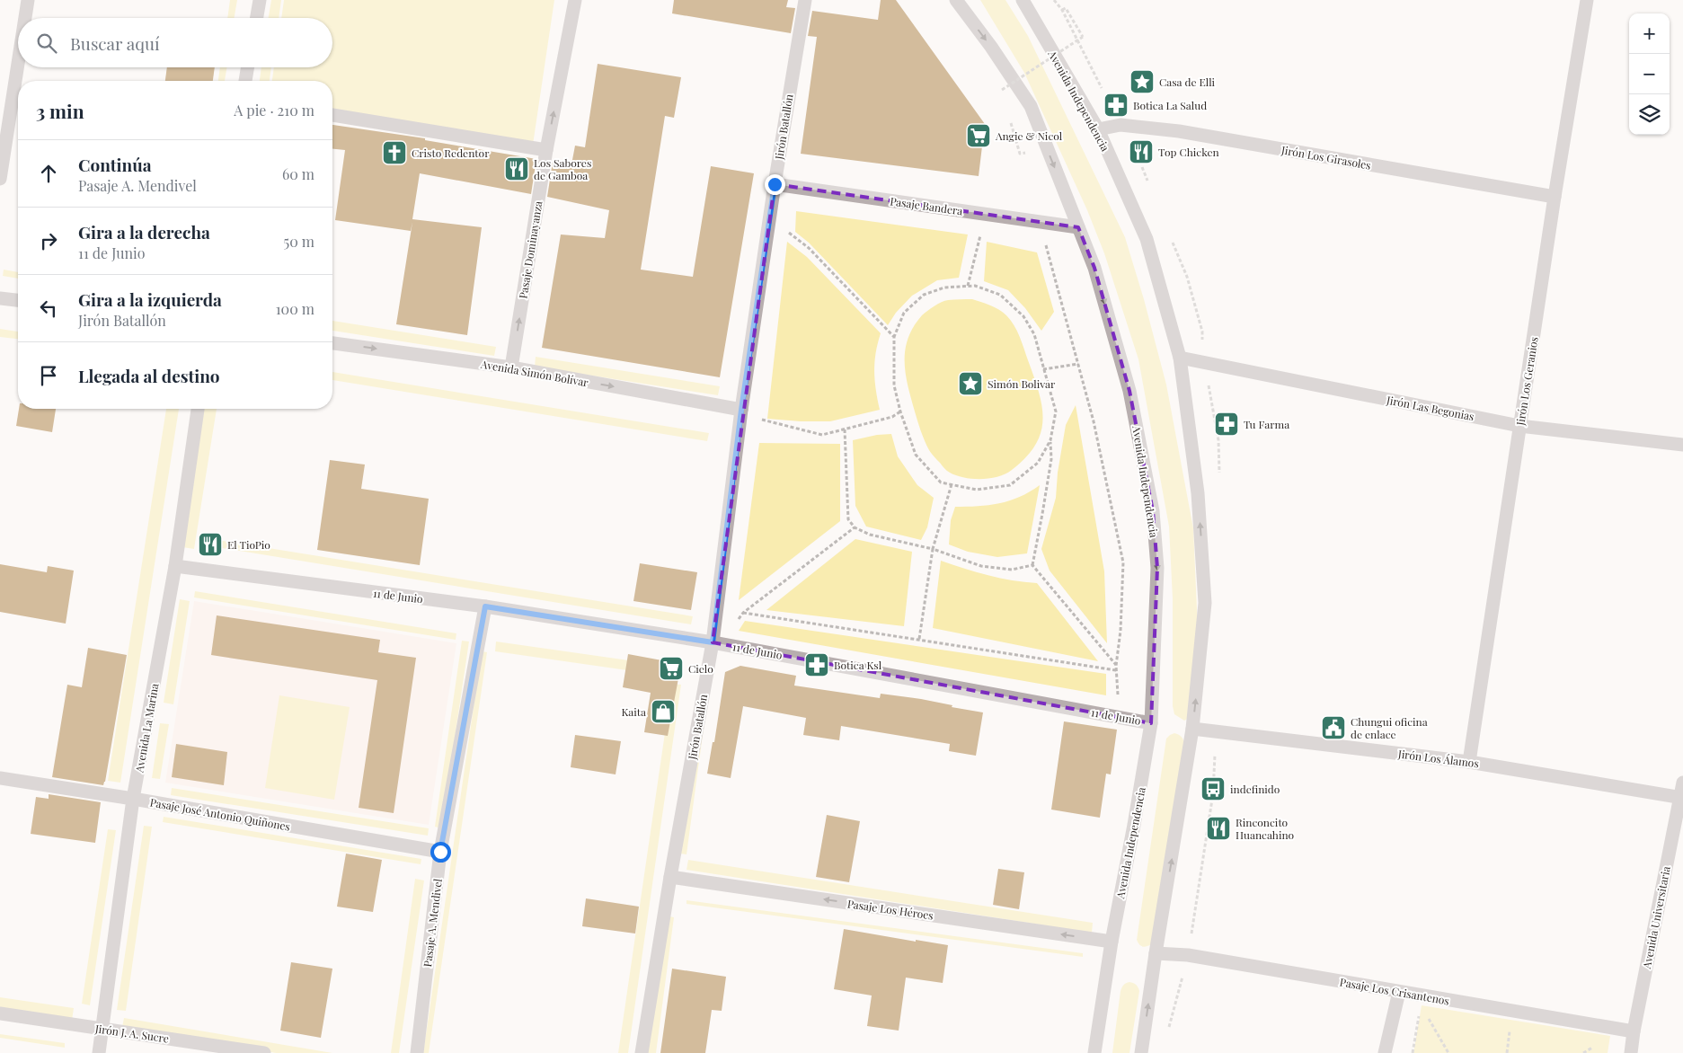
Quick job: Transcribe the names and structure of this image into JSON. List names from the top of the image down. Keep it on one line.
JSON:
{"streets":{"street":["Avenida Independencia","Jirón Batallón","Jirón Los Girasoles","Pasaje Bandera","Pasaje Dominayanza","Avenida Simón Bolívar","Jirón Los Geranios","Jirón Las Begonias","11 de Junio","Avenida La Marina","Jirón Los Álamos","Pasaje José Antonio Quiñones","Pasaje Los Héroes","Avenida Universitaria","Pasaje A. Mendivel","Pasaje Los Crisantenos","Jirón J. A. Sucre"]},"crossings":[["Avenida Independencia","Jirón Los Girasoles"],["Avenida Independencia","Pasaje Bandera"],["Avenida Independencia","Jirón Las Begonias"],["Avenida Independencia","11 de Junio"],["Avenida Independencia","Jirón Los Álamos"],["Avenida Independencia","Pasaje Los Héroes"],["Avenida Independencia","Pasaje Los Crisantenos"],["Jirón Batallón","Pasaje Bandera"],["Jirón Batallón","Avenida Simón Bolívar"],["Jirón Batallón","11 de Junio"],["Jirón Batallón","Pasaje Los Héroes"],["Jirón Los Girasoles","Jirón Los Geranios"],["Pasaje Dominayanza","Avenida Simón Bolívar"],["Jirón Los Geranios","Jirón Las Begonias"],["Jirón Los Geranios","Jirón Los Álamos"],["11 de Junio","Avenida La Marina"],["11 de Junio","Pasaje A. Mendivel"],["Avenida La Marina","Pasaje José Antonio Quiñones"],["Avenida La Marina","Jirón J. A. Sucre"],["Jirón Los Álamos","Avenida Universitaria"],["Pasaje José Antonio Quiñones","Pasaje A. Mendivel"],["Avenida Universitaria","Pasaje Los Crisantenos"]],"one_way":["Pasaje Dominayanza","Avenida Simón Bolívar","Pasaje Los Héroes"],"places":{"place":["Casa de Elli","Simón Bolivar"],"pharmacy":["Botica La Salud","Tu Farma","Botica Ksl"],"supermarket":["Angie & Nicol","Cielo"],"restaurant":["Top Chicken","Los Sabores de Gamboa","El TioPio","Rinconcito Huancahino"],"church":["Cristo Redentor"],"shop":["Kaita"],"public building":["Chungui oficina de enlace"],"bus stop":["indefinido"]},"page":{"map_buttons":["+","−"],"search":"Buscar aquí","heading":["3 min","A pie · 210 m"],"list":[["Continúa","Pasaje A. Mendivel","60 m"],["Gira a la derecha","11 de Junio","50 m"],["Gira a la izquierda","Jirón Batallón","100 m"],"Llegada al destino"]}}
